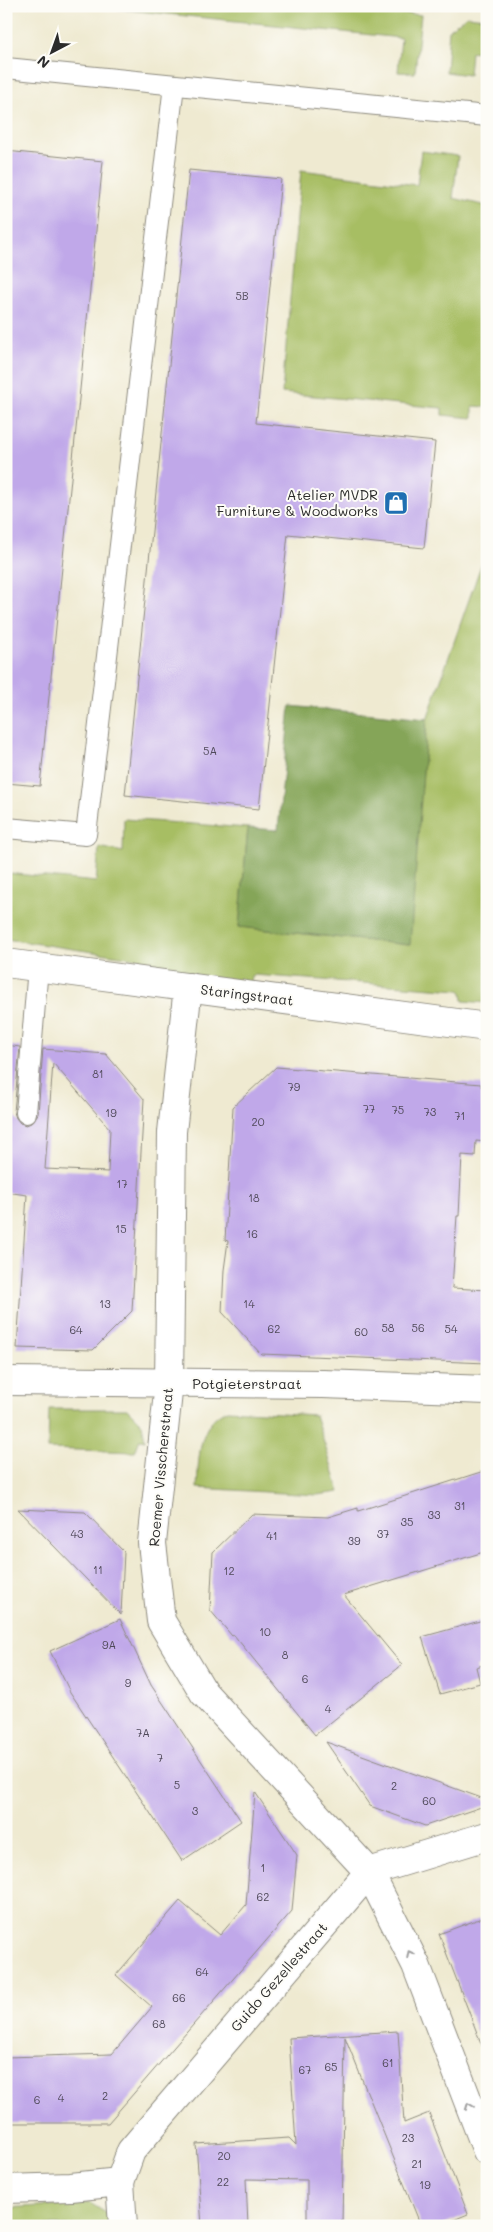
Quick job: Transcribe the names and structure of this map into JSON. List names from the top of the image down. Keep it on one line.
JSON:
{"streets":{"street":["Staringstraat","Potgieterstraat","Roemer Visscherstraat","Guido Gezellestraat"]},"crossings":[["Staringstraat","Roemer Visscherstraat"],["Potgieterstraat","Roemer Visscherstraat"],["Roemer Visscherstraat","Guido Gezellestraat"]],"places":{"shop":["Atelier MVDR Furniture & Woodworks"]},"house_numbers":["5B","5A","81","79","77","75","73","19","71","20","17","18","15","16","13","14","58","56","62","54","64","60","31","33","35","43","37","41","39","11","12","10","9A","8","6","9","4","7A","7","5","2","60","3","1","62","64","66","68","61","65","67","2","4","6","23","20","21","22","19"],"north":"bottom left"}
